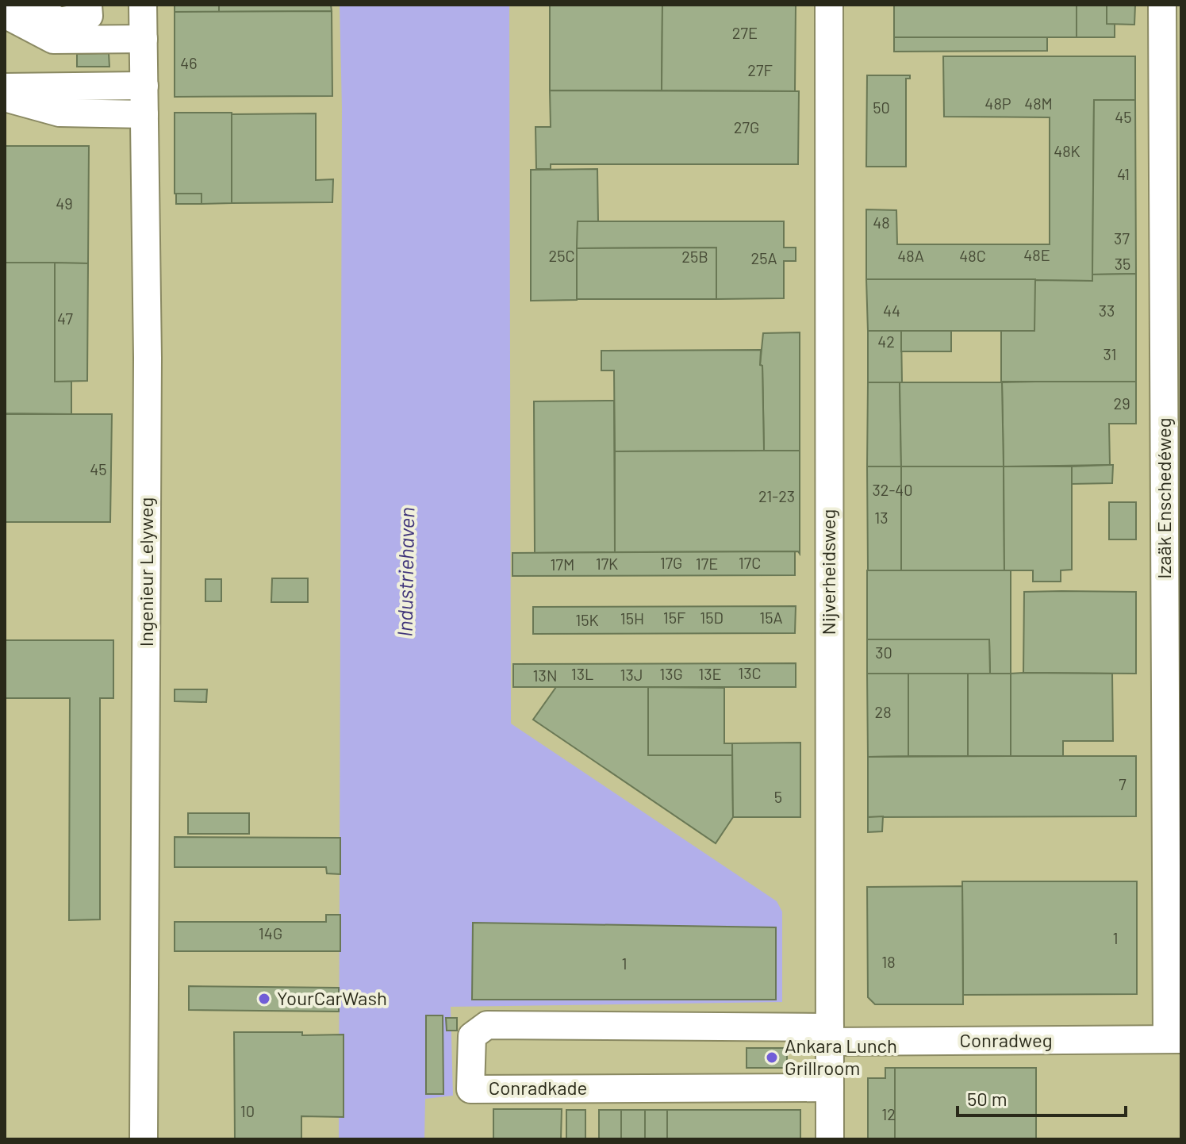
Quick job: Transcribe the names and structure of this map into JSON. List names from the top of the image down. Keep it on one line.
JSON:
{"streets":{"street":["Izaäk Enschedéweg","Ingenieur Lelyweg","Nijverheidsweg","Conradweg","Conradkade"]},"crossings":[["Izaäk Enschedéweg","Conradweg"],["Nijverheidsweg","Conradweg"],["Nijverheidsweg","Conradkade"],["Conradweg","Conradkade"]],"water":["Industriehaven"],"places":["YourCarWash","Ankara Lunch Grillroom"],"house_numbers":["27E","46","27F","48P","48M","50","45","27G","48K","41","49","48","37","48E","25C","48A","48C","25B","25A","35","44","33","47","42","31","29","45","32-40","21-23","13","17G","17C","17K","17E","17M","15F","15D","15A","15H","15K","30","13C","13L","13G","13E","13J","13N","28","7","5","14G","1","18","1","10","12"],"scale_bar":"50 m"}
